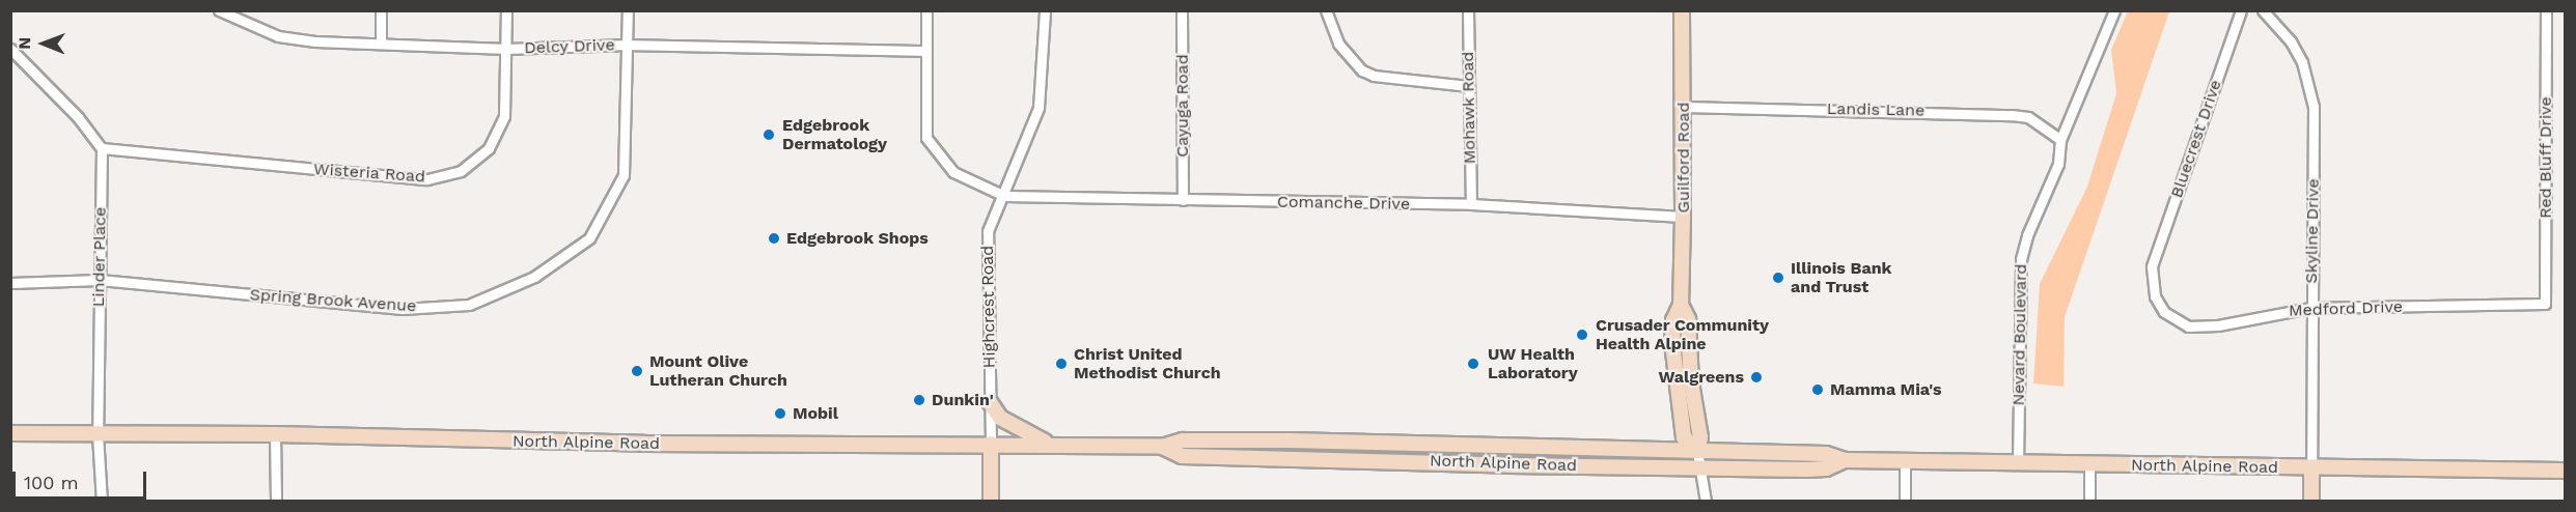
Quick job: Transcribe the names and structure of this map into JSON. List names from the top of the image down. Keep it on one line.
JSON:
{"streets":{"main road":["Guilford Road","Highcrest Road","North Alpine Road"],"street":["Delcy Drive","Cayuga Road","Mohawk Road","Landis Lane","Bluecrest Drive","Red Bluff Drive","Wisteria Road","Comanche Drive","Skyline Drive","Linder Place","Spring Brook Avenue","Medford Drive","Nevard Boulevard"]},"crossings":[["Delcy Drive","Wisteria Road"],["Delcy Drive","Spring Brook Avenue"],["Cayuga Road","Comanche Drive"],["Mohawk Road","Comanche Drive"],["Landis Lane","Guilford Road"],["Landis Lane","Nevard Boulevard"],["Bluecrest Drive","Medford Drive"],["Guilford Road","Comanche Drive"],["Guilford Road","North Alpine Road"],["Red Bluff Drive","Medford Drive"],["Wisteria Road","Linder Place"],["Comanche Drive","Highcrest Road"],["Skyline Drive","Medford Drive"],["Skyline Drive","North Alpine Road"],["Linder Place","Spring Brook Avenue"],["Linder Place","North Alpine Road"],["Highcrest Road","North Alpine Road"],["Nevard Boulevard","North Alpine Road"]],"places":["Edgebrook Dermatology","Edgebrook Shops","Illinois Bank and Trust","Crusader Community Health Alpine","Christ United Methodist Church","UW Health Laboratory","Mount Olive Lutheran Church","Walgreens","Mamma Mia's","Dunkin'","Mobil"],"scale_bar":"100 m","north":"left"}
